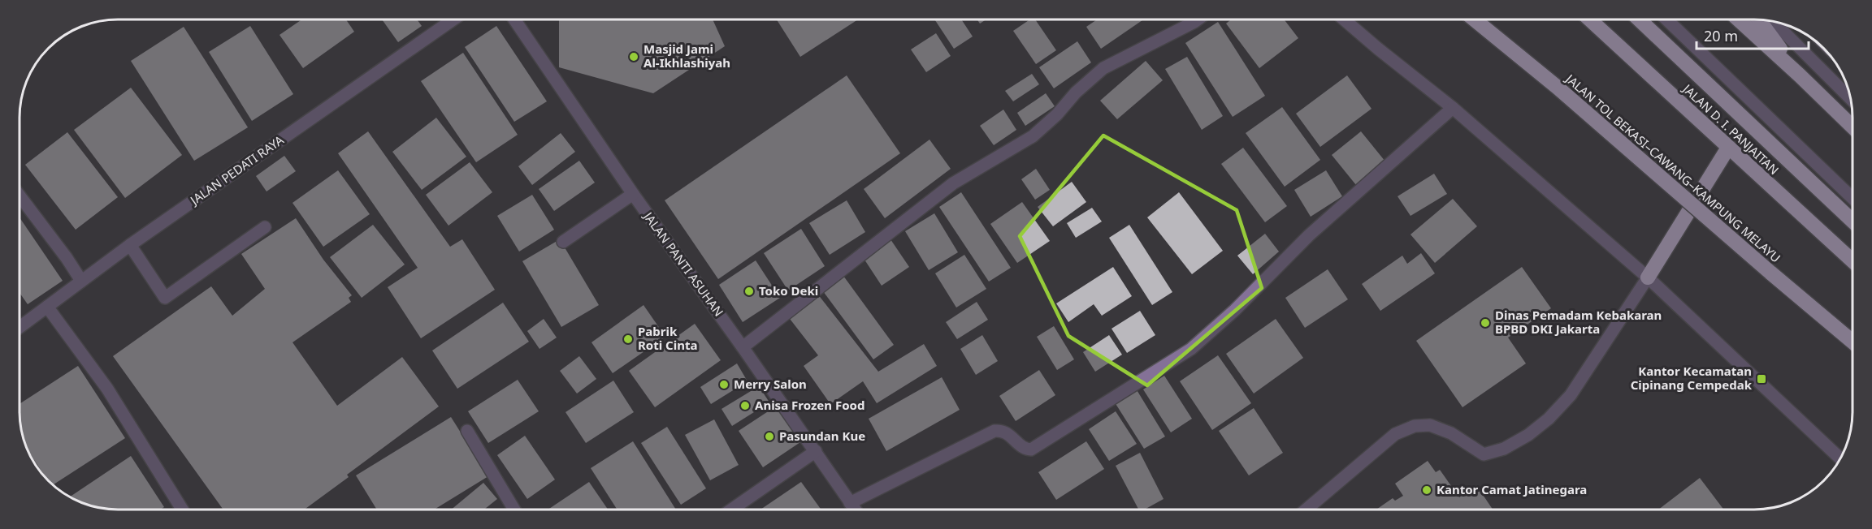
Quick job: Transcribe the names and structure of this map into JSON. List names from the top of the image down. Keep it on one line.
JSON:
{"streets":{"highway":["JALAN D. I. PANJAITAN","JALAN TOL BEKASI–CAWANG–KAMPUNG MELAYU"],"street":["JALAN PEDATI RAYA","JALAN PANTI ASUHAN"]},"places":{"other":["Masjid Jami Al-Ikhlashiyah","Toko Deki","Dinas Pemadam Kebakaran BPBD DKI Jakarta","Pabrik Roti Cinta","Merry Salon","Anisa Frozen Food","Pasundan Kue","Kantor Camat Jatinegara"],"transit":["Kantor Kecamatan Cipinang Cempedak"]},"scale_bar":"20 m"}
